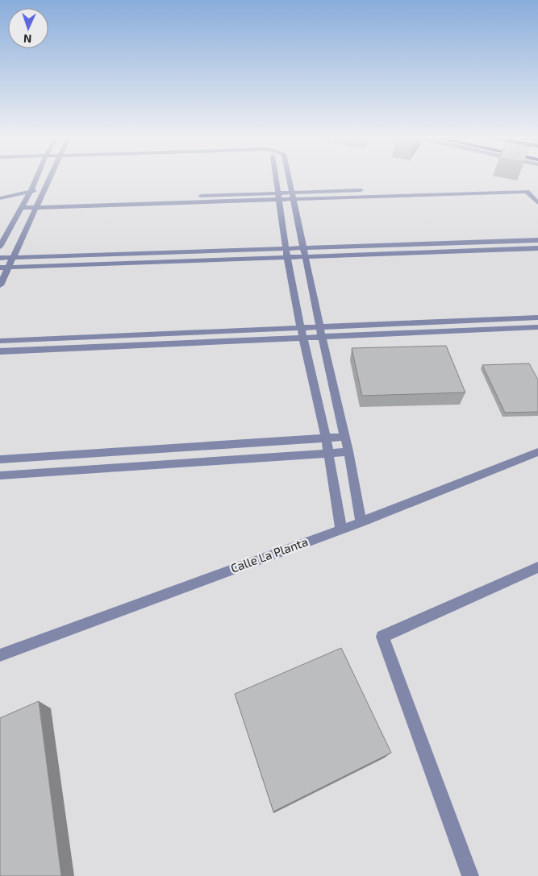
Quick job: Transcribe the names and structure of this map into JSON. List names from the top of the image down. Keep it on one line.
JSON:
{"streets":{"street":["Calle La Planta"]},"north":"bottom"}
